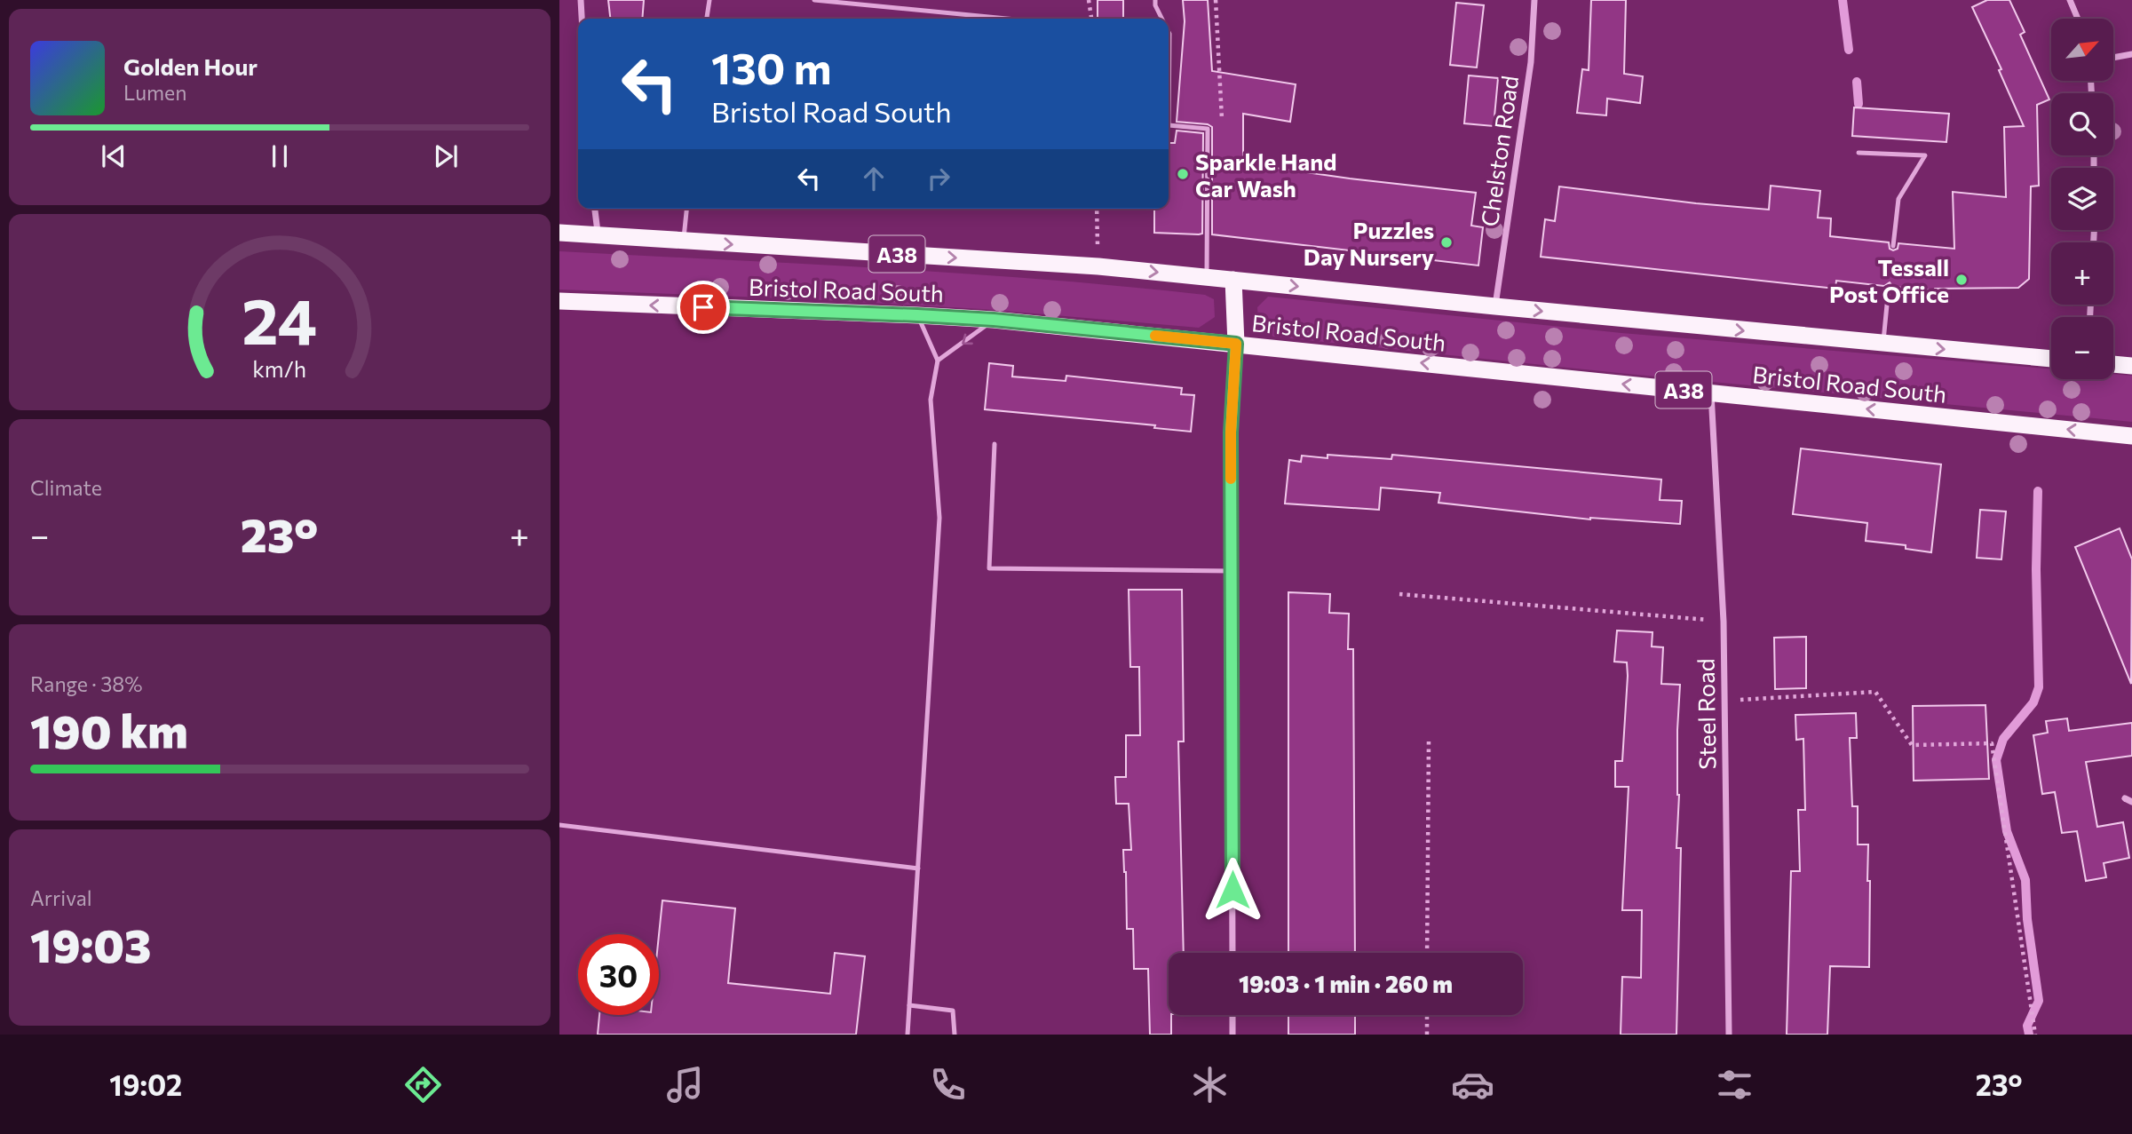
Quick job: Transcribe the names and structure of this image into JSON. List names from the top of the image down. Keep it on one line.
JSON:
{"streets":{"highway":["A38","Bristol Road South"],"street":["Chelston Road","Steel Road"]},"crossings":[["Chelston Road","Bristol Road South"],["Bristol Road South","Steel Road"]],"places":["Sparkle Hand Car Wash","Puzzles Day Nursery","Tessall Post Office"],"north":"top right","page":{"map_buttons":["+","−"],"turn":["130 m","Bristol Road South"],"song":["Golden Hour","Lumen"],"tile":["Climate",["Range · 38%","190 km"],["Arrival","19:03"]],"heat":["−","23°","+"],"limit":"30","trip":"19:03 · 1 min · 260 m","tabs":["19:02","23°"],"gauge":["24","km/h"]}}
